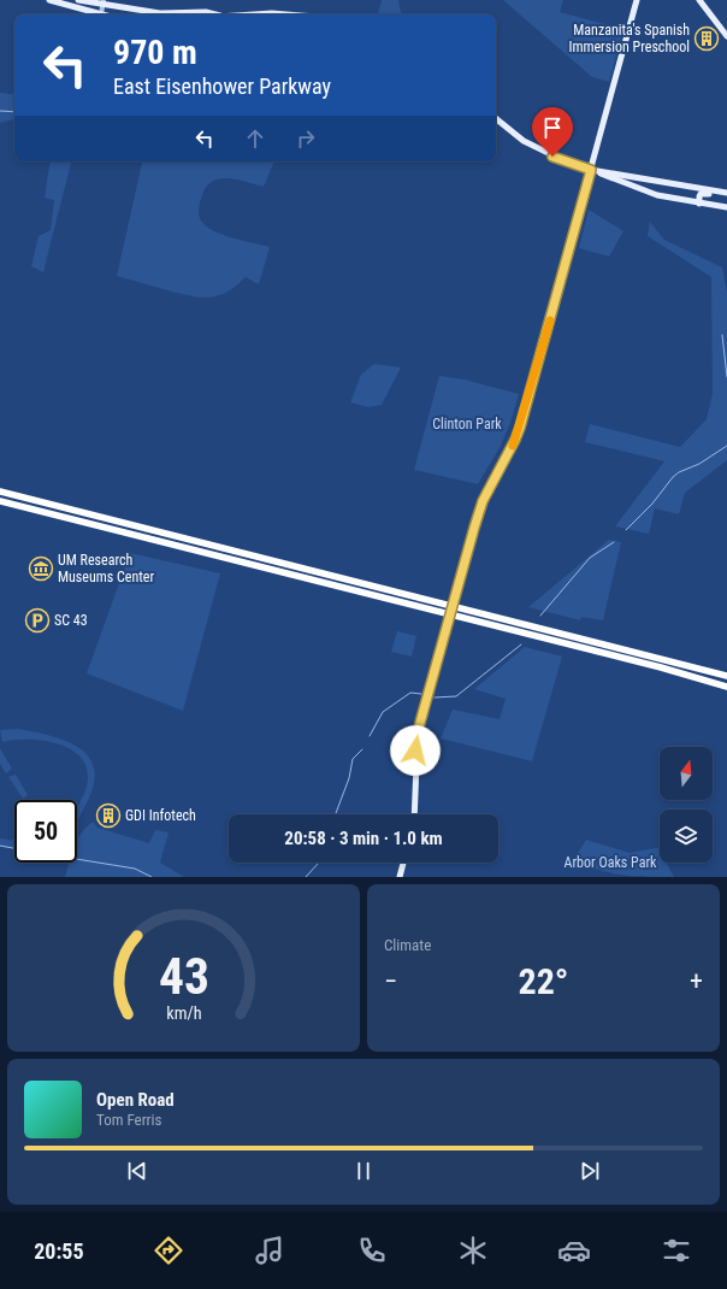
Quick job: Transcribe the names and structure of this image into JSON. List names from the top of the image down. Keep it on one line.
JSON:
{"parks":["Clinton Park","Arbor Oaks Park"],"places":{"building":["Manzanita's Spanish Immersion Preschool","GDI Infotech"],"museum":["UM Research Museums Center"],"parking":["SC 43"]},"north":"top","page":{"turn":["970 m","East Eisenhower Parkway"],"limit":"50","trip":"20:58 · 3 min · 1.0 km","tile":"Climate","heat":["−","22°","+"],"song":["Open Road","Tom Ferris"],"tabs":"20:55","gauge":["43","km/h"]}}
